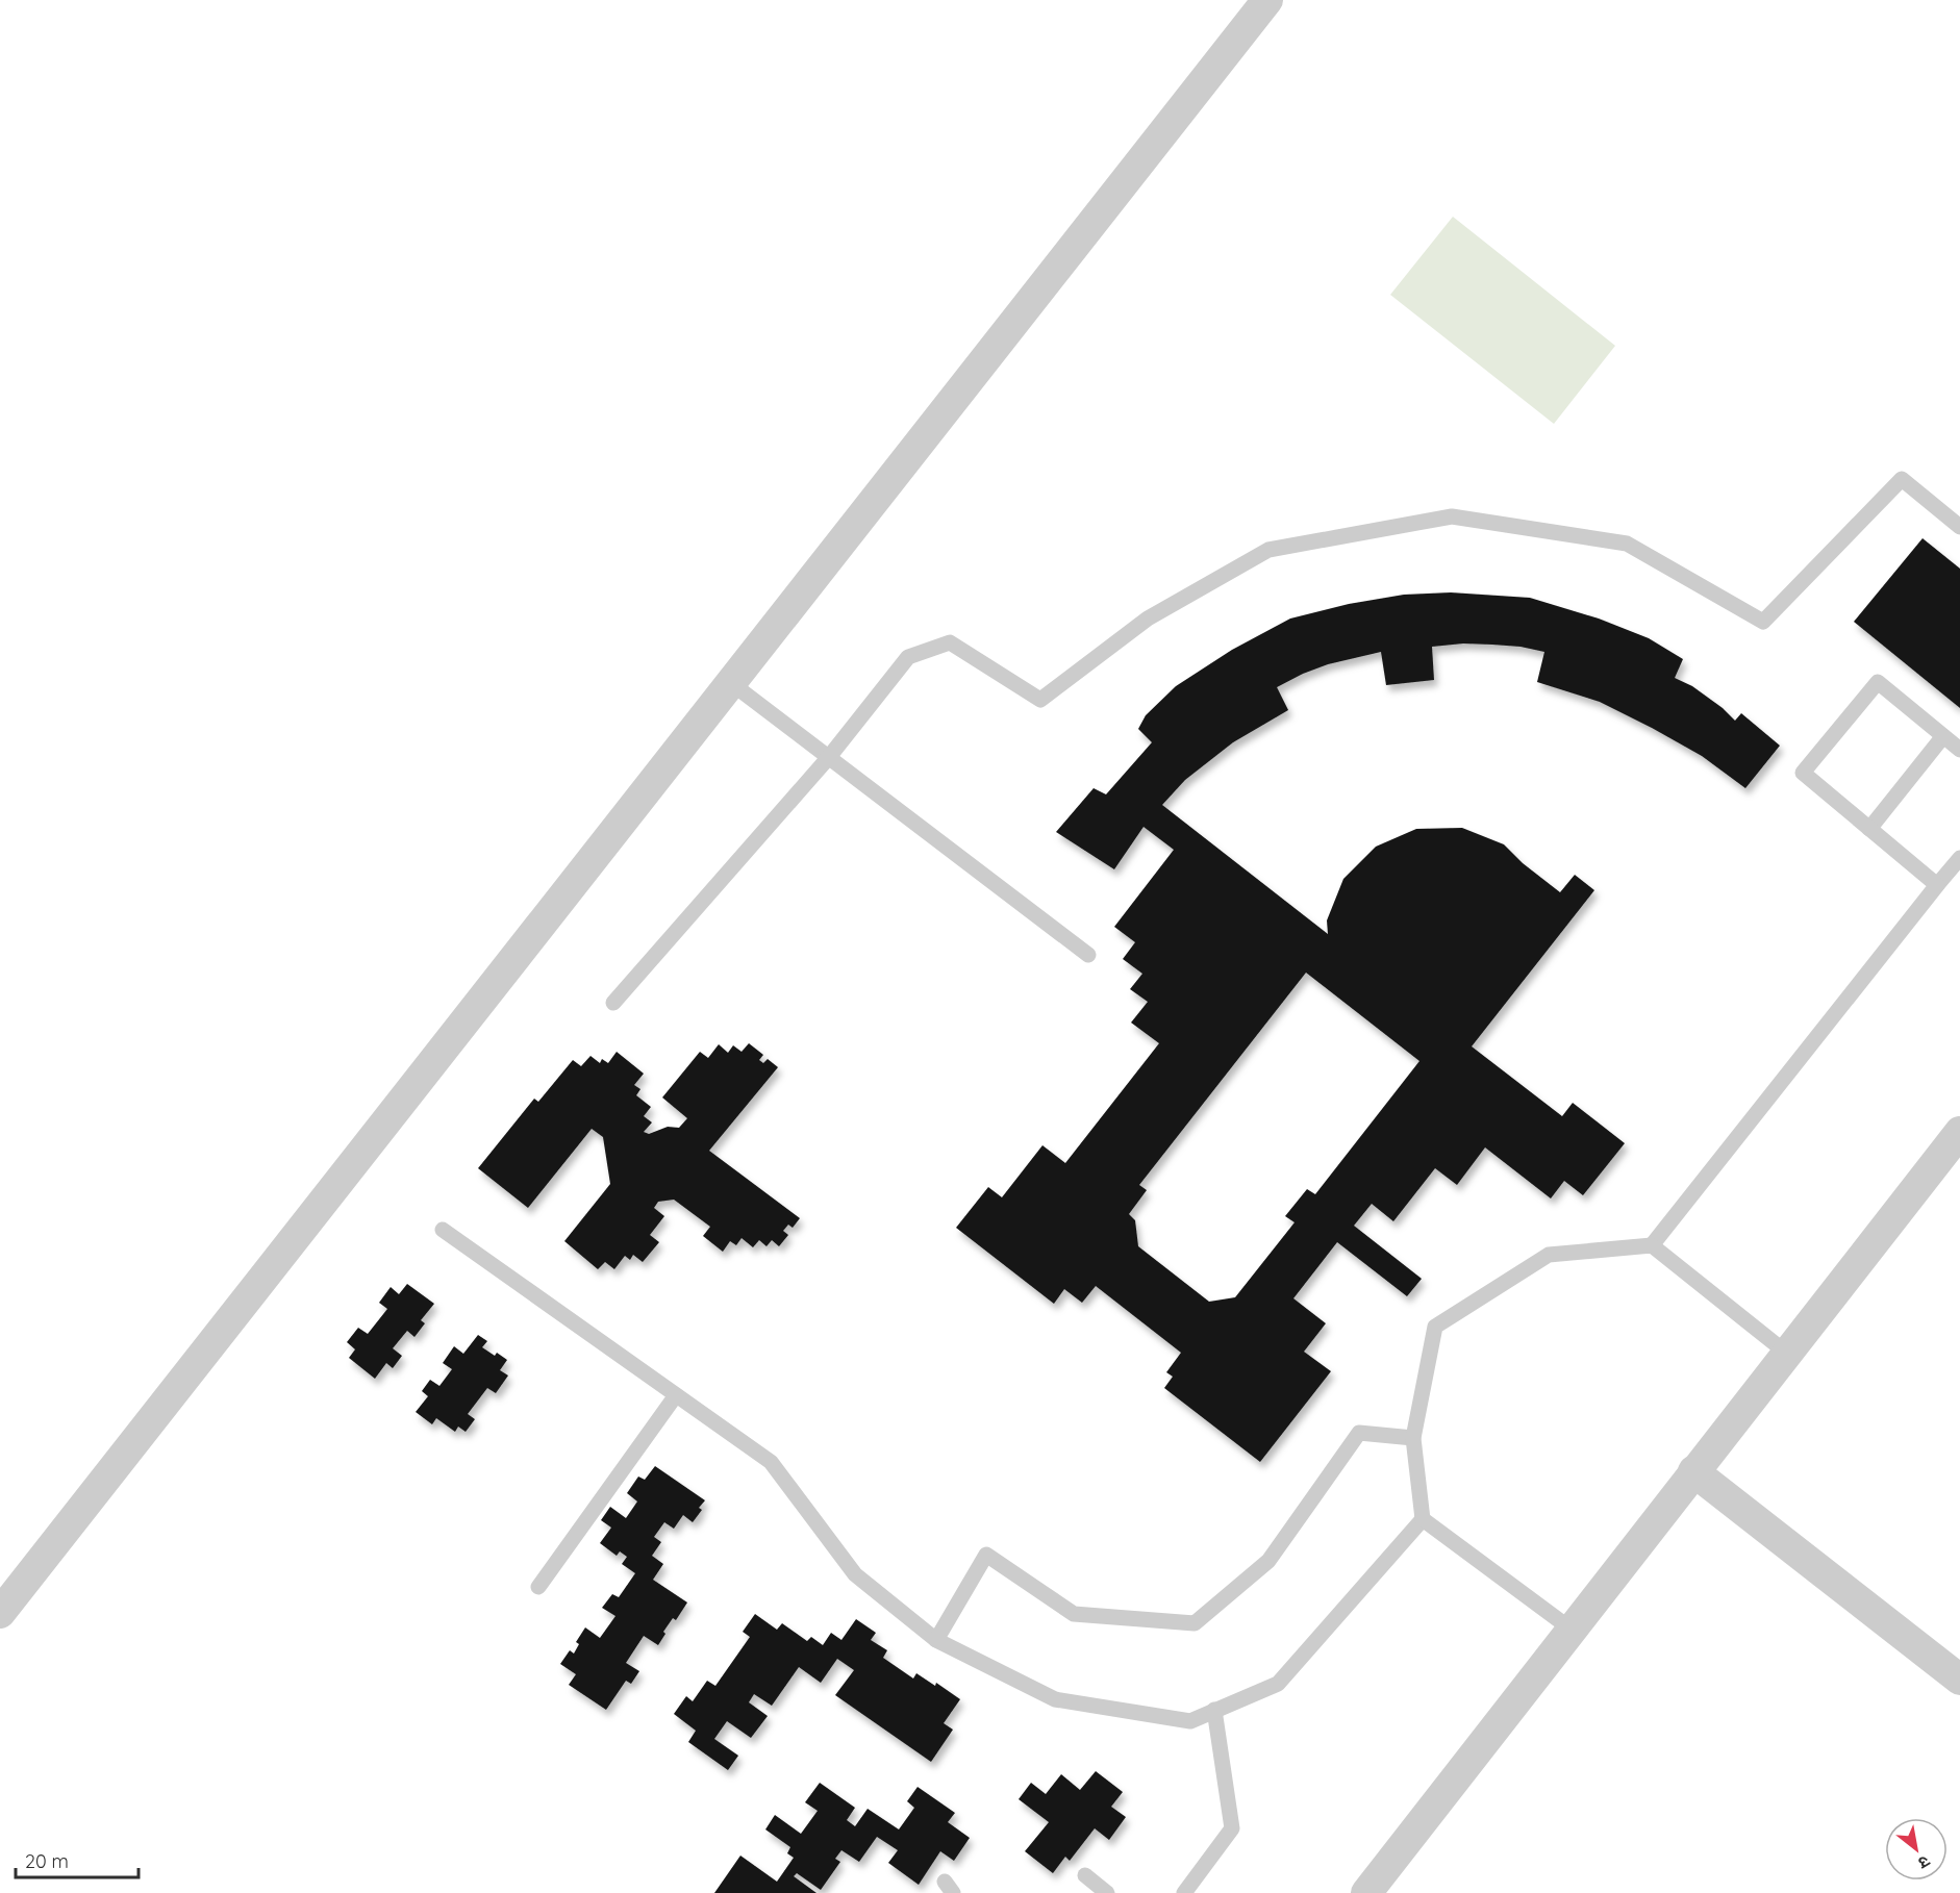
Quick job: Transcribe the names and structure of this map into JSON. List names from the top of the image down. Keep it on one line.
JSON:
{"scale_bar":"20 m","north":"bottom right"}
